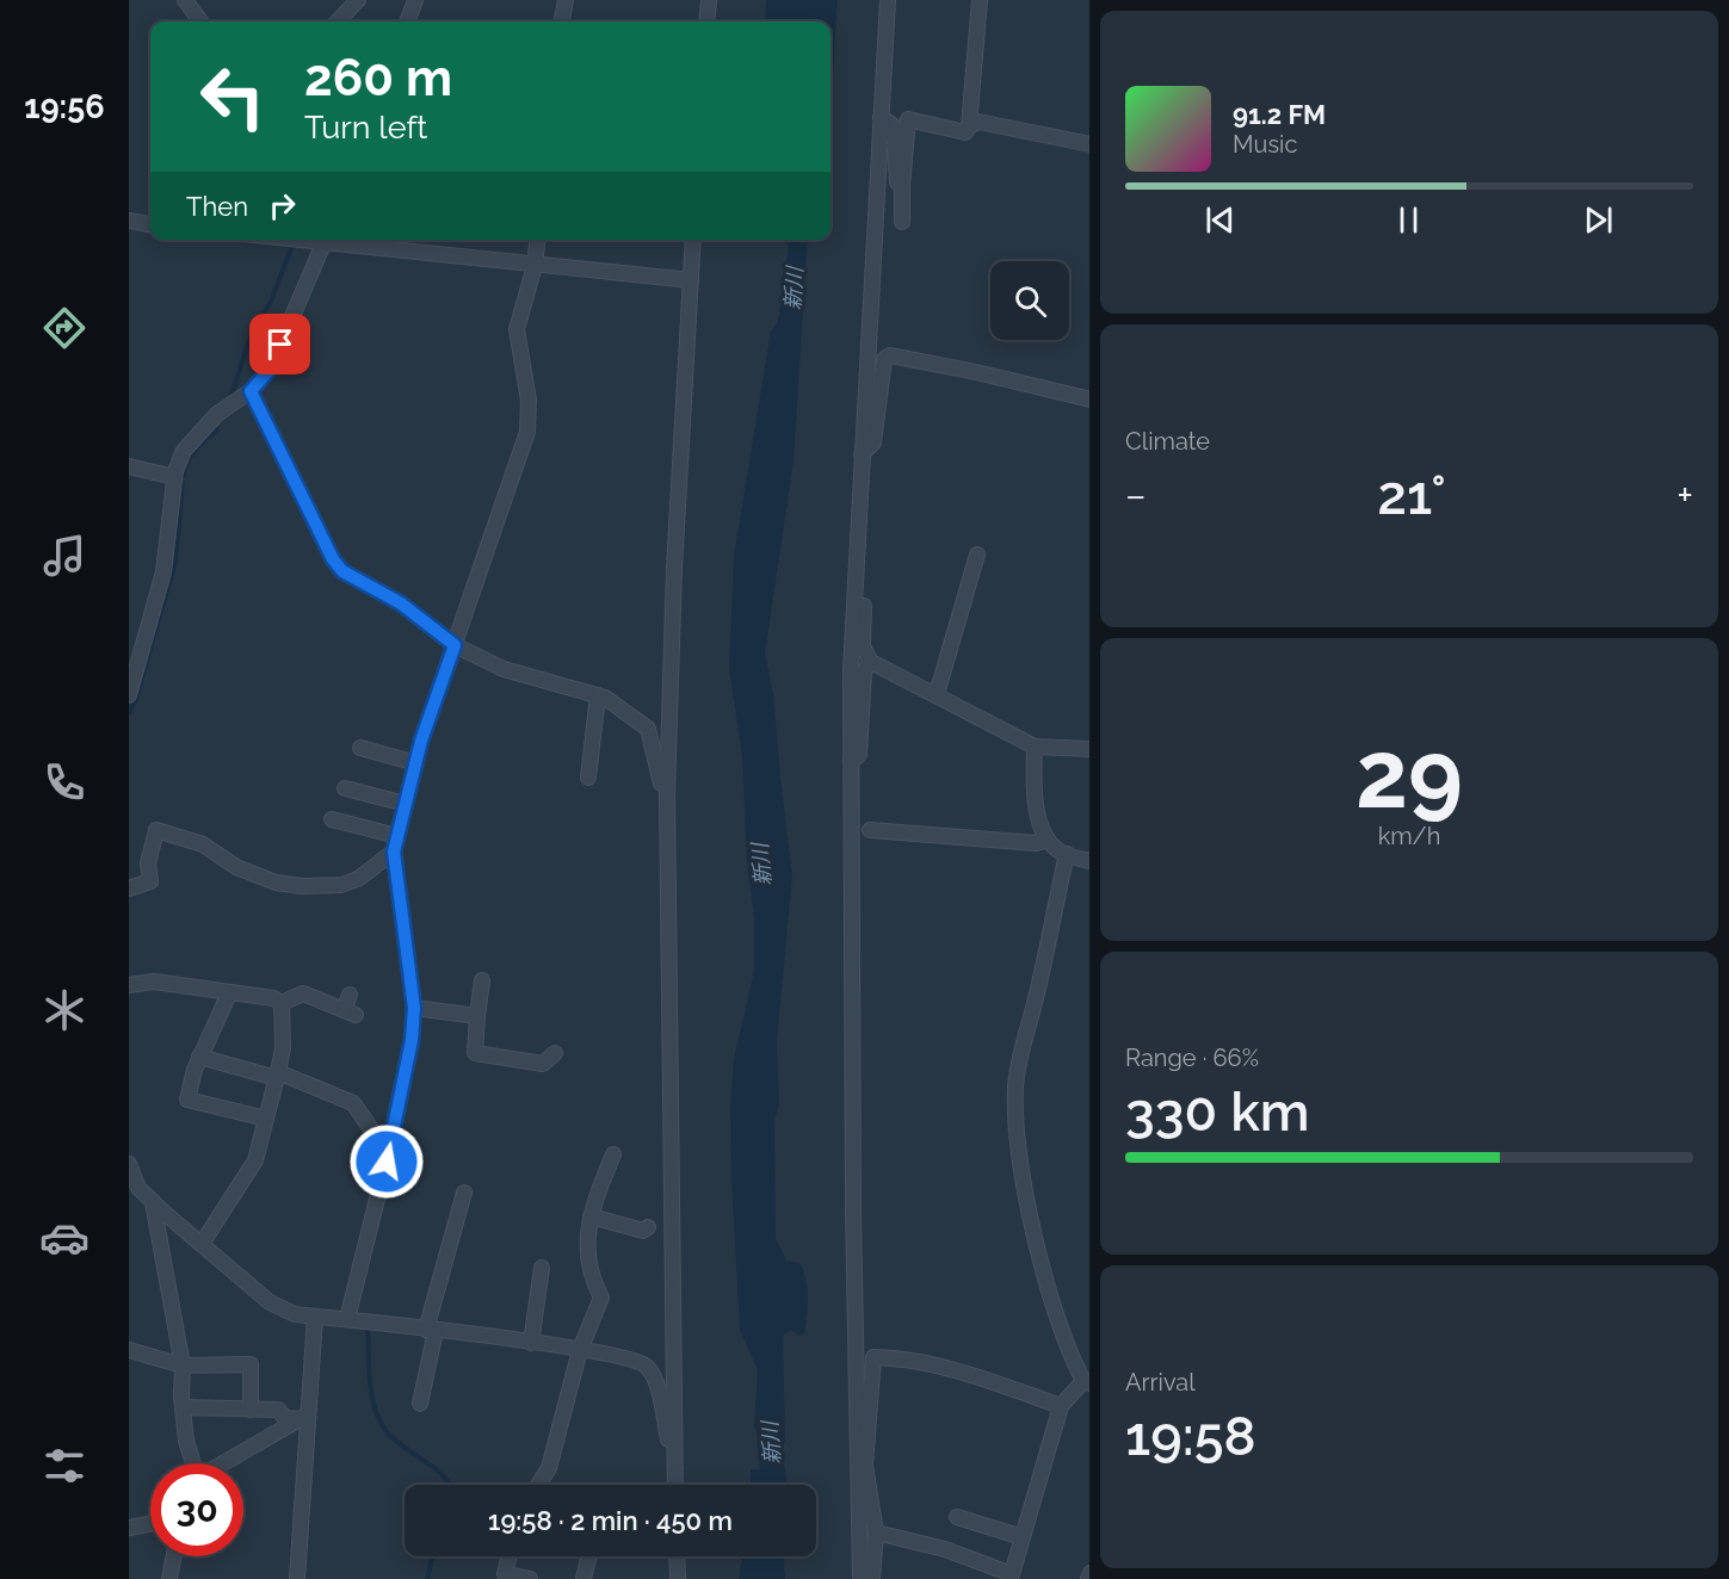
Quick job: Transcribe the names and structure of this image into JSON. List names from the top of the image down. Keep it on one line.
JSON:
{"water":["新川"],"page":{"tabs":"19:56","turn":["260 m","Turn left"],"song":["91.2 FM","Music"],"then":"Then","tile":["Climate",["29","km/h"],["Range · 66%","330 km"],["Arrival","19:58"]],"heat":["−","21°","+"],"limit":"30","trip":"19:58 · 2 min · 450 m"}}
